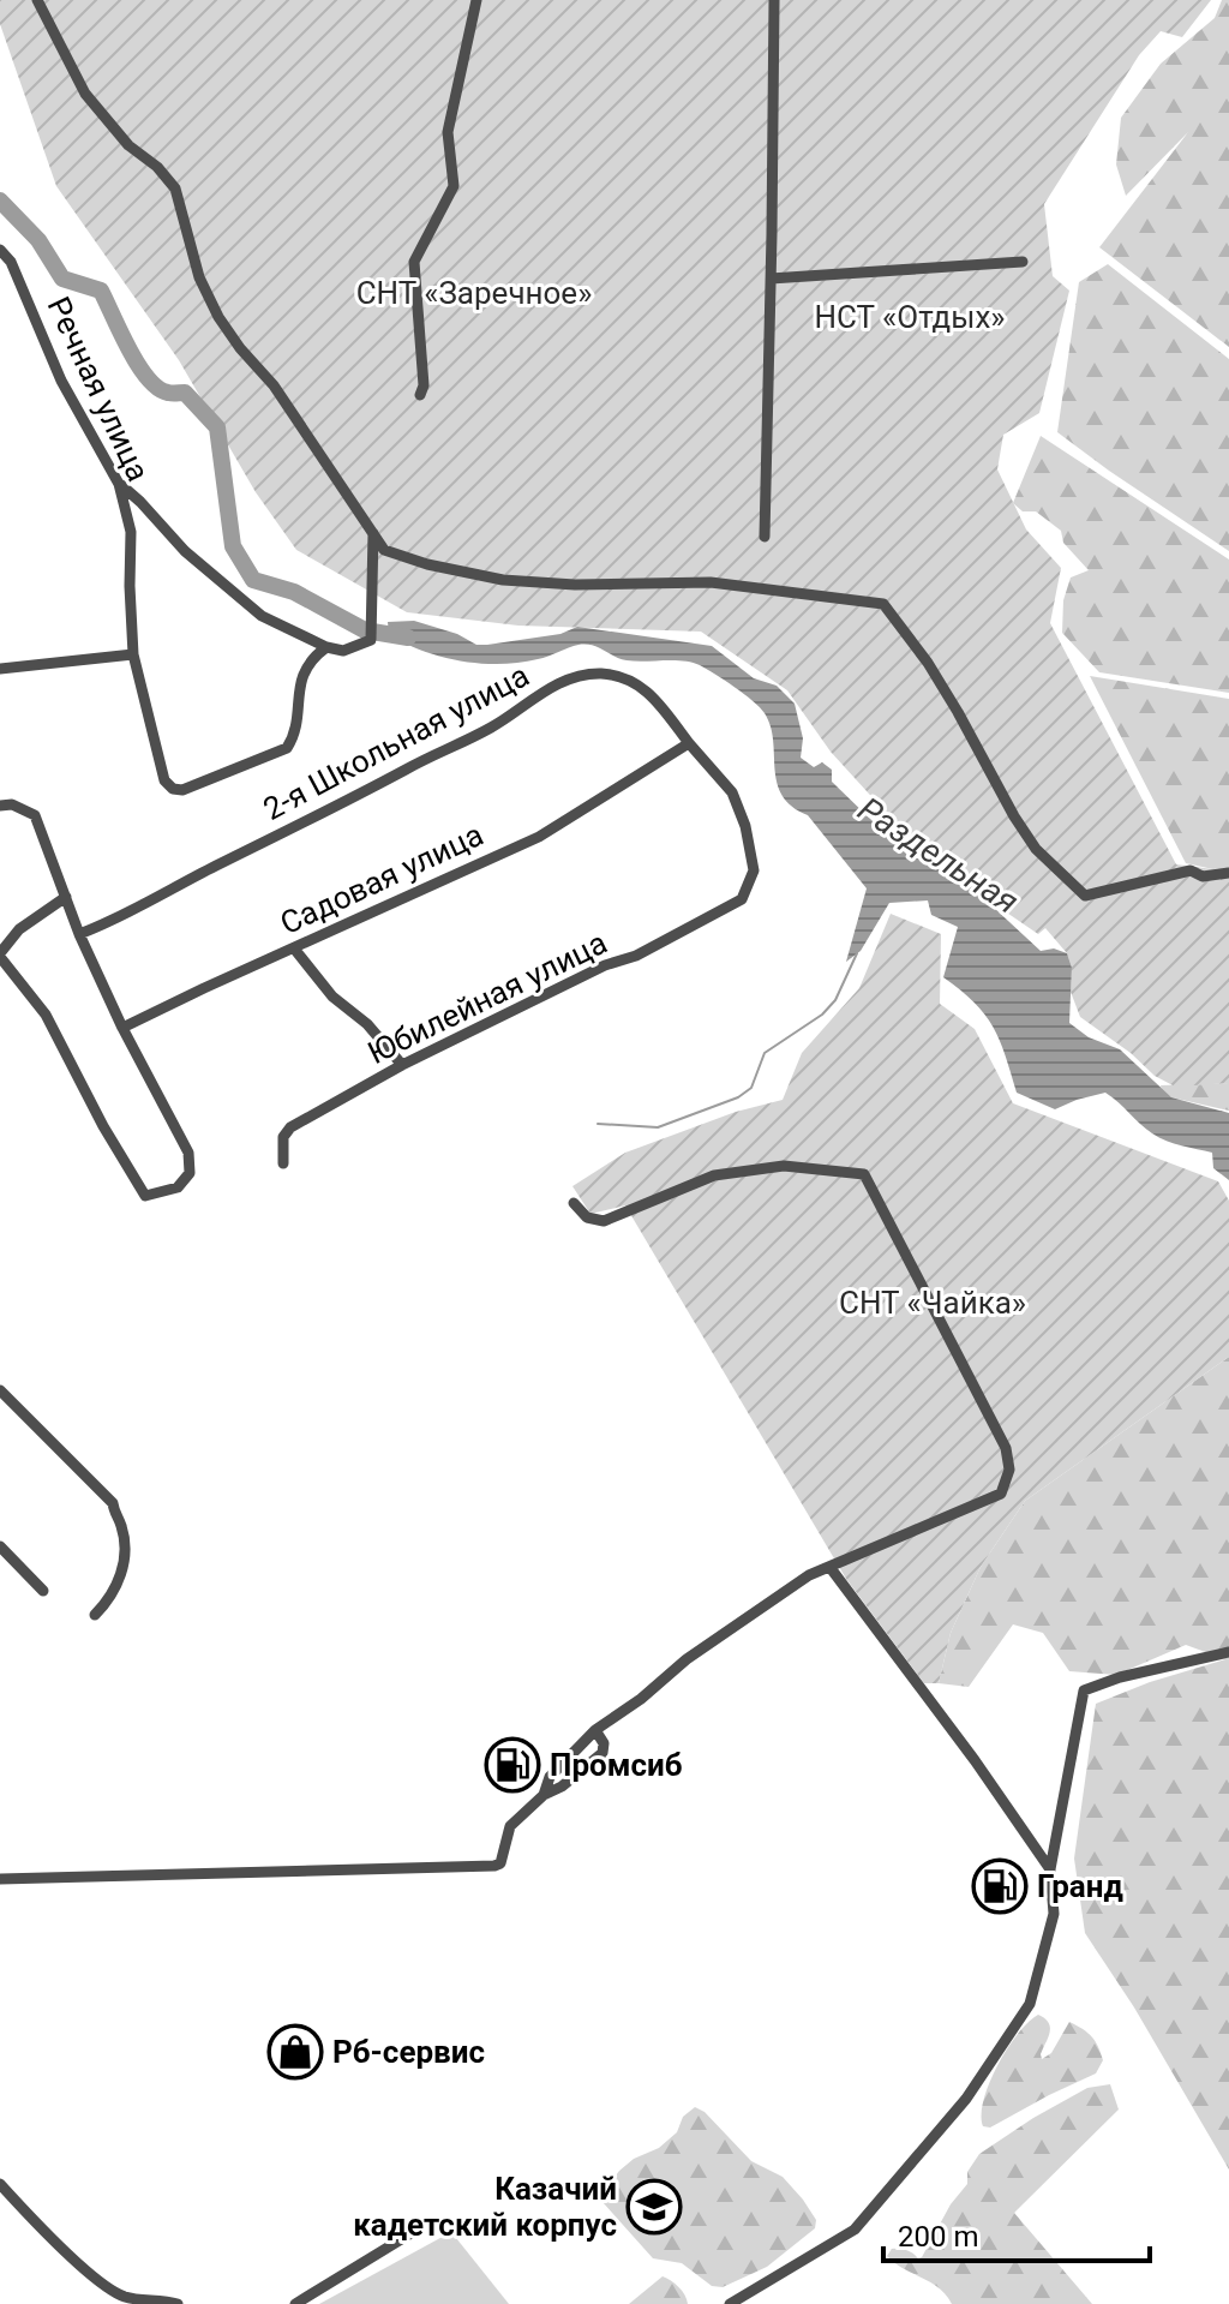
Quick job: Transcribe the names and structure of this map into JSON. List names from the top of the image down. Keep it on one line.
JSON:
{"streets":{"street":["Речная улица","2-я Школьная улица","Садовая улица","Юбилейная улица"]},"crossings":[["2-я Школьная улица","Садовая улица"],["2-я Школьная улица","Юбилейная улица"]],"water":["Раздельная"],"parks":["СНТ «Заречное»","НСТ «Отдых»","СНТ «Чайка»"],"places":{"fuel station":["Промсиб","Гранд"],"shop":["Рб-сервис"],"school or university":["Казачий кадетский корпус"]},"scale_bar":"200 m"}
